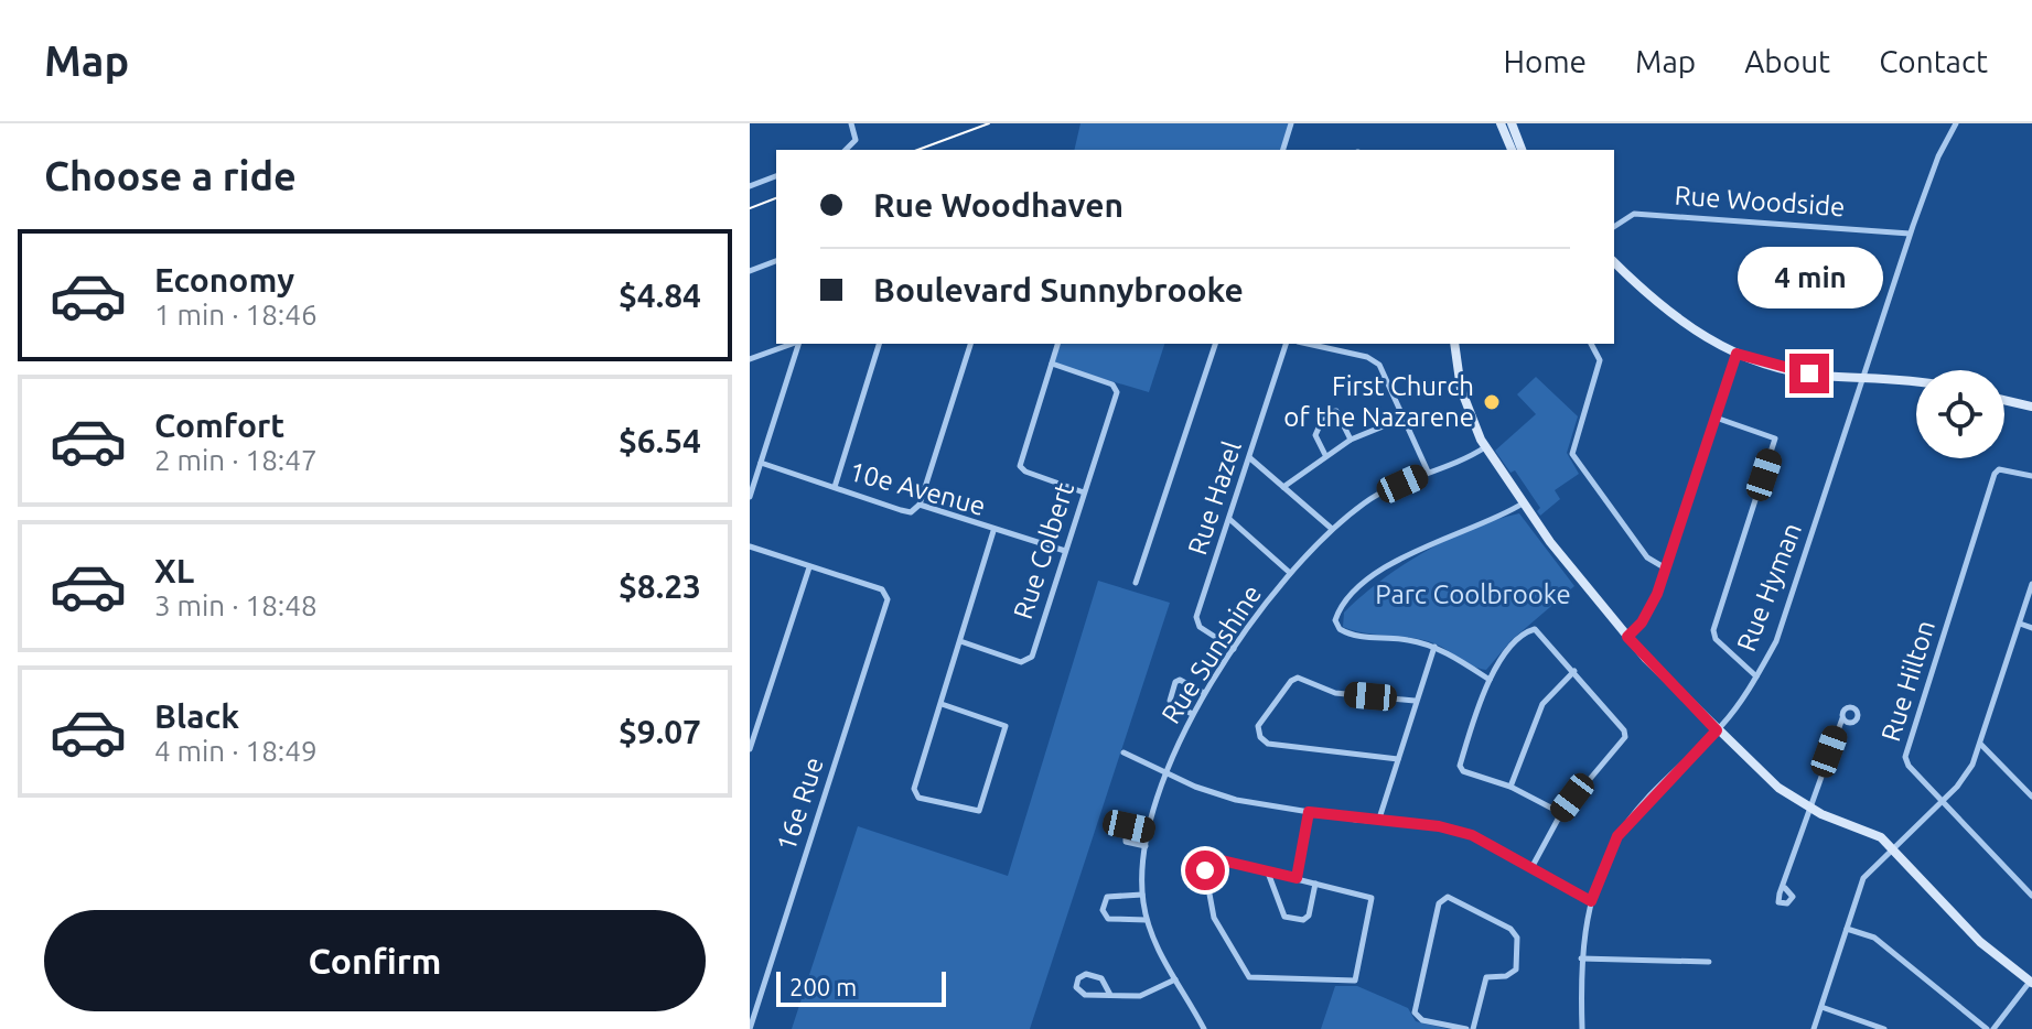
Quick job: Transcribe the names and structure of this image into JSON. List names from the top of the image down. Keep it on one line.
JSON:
{"streets":{"street":["Rue Woodside","10e Avenue","Rue Hazel","Rue Colbert","Rue Hyman","Rue Sunshine","Rue Hilton","16e Rue"]},"crossings":[["Rue Woodside","Rue Hyman"],["10e Avenue","Rue Colbert"],["Rue Hazel","Rue Sunshine"]],"parks":["Parc Coolbrooke"],"places":["First Church of the Nazarene"],"scale_bar":"200 m","page":{"header":"Map","nav":["Home","Map","About","Contact"],"heading":"Choose a ride","banner":["Rue Woodhaven","Boulevard Sunnybrooke"],"list":[{"name":"Economy","note":"1 min · 18:46","value":"$4.84"},{"name":"Comfort","note":"2 min · 18:47","value":"$6.54"},{"name":"XL","note":"3 min · 18:48","value":"$8.23"},{"name":"Black","note":"4 min · 18:49","value":"$9.07"}],"bubble":"4 min","buttons":"Confirm","scale":"200 m"}}
